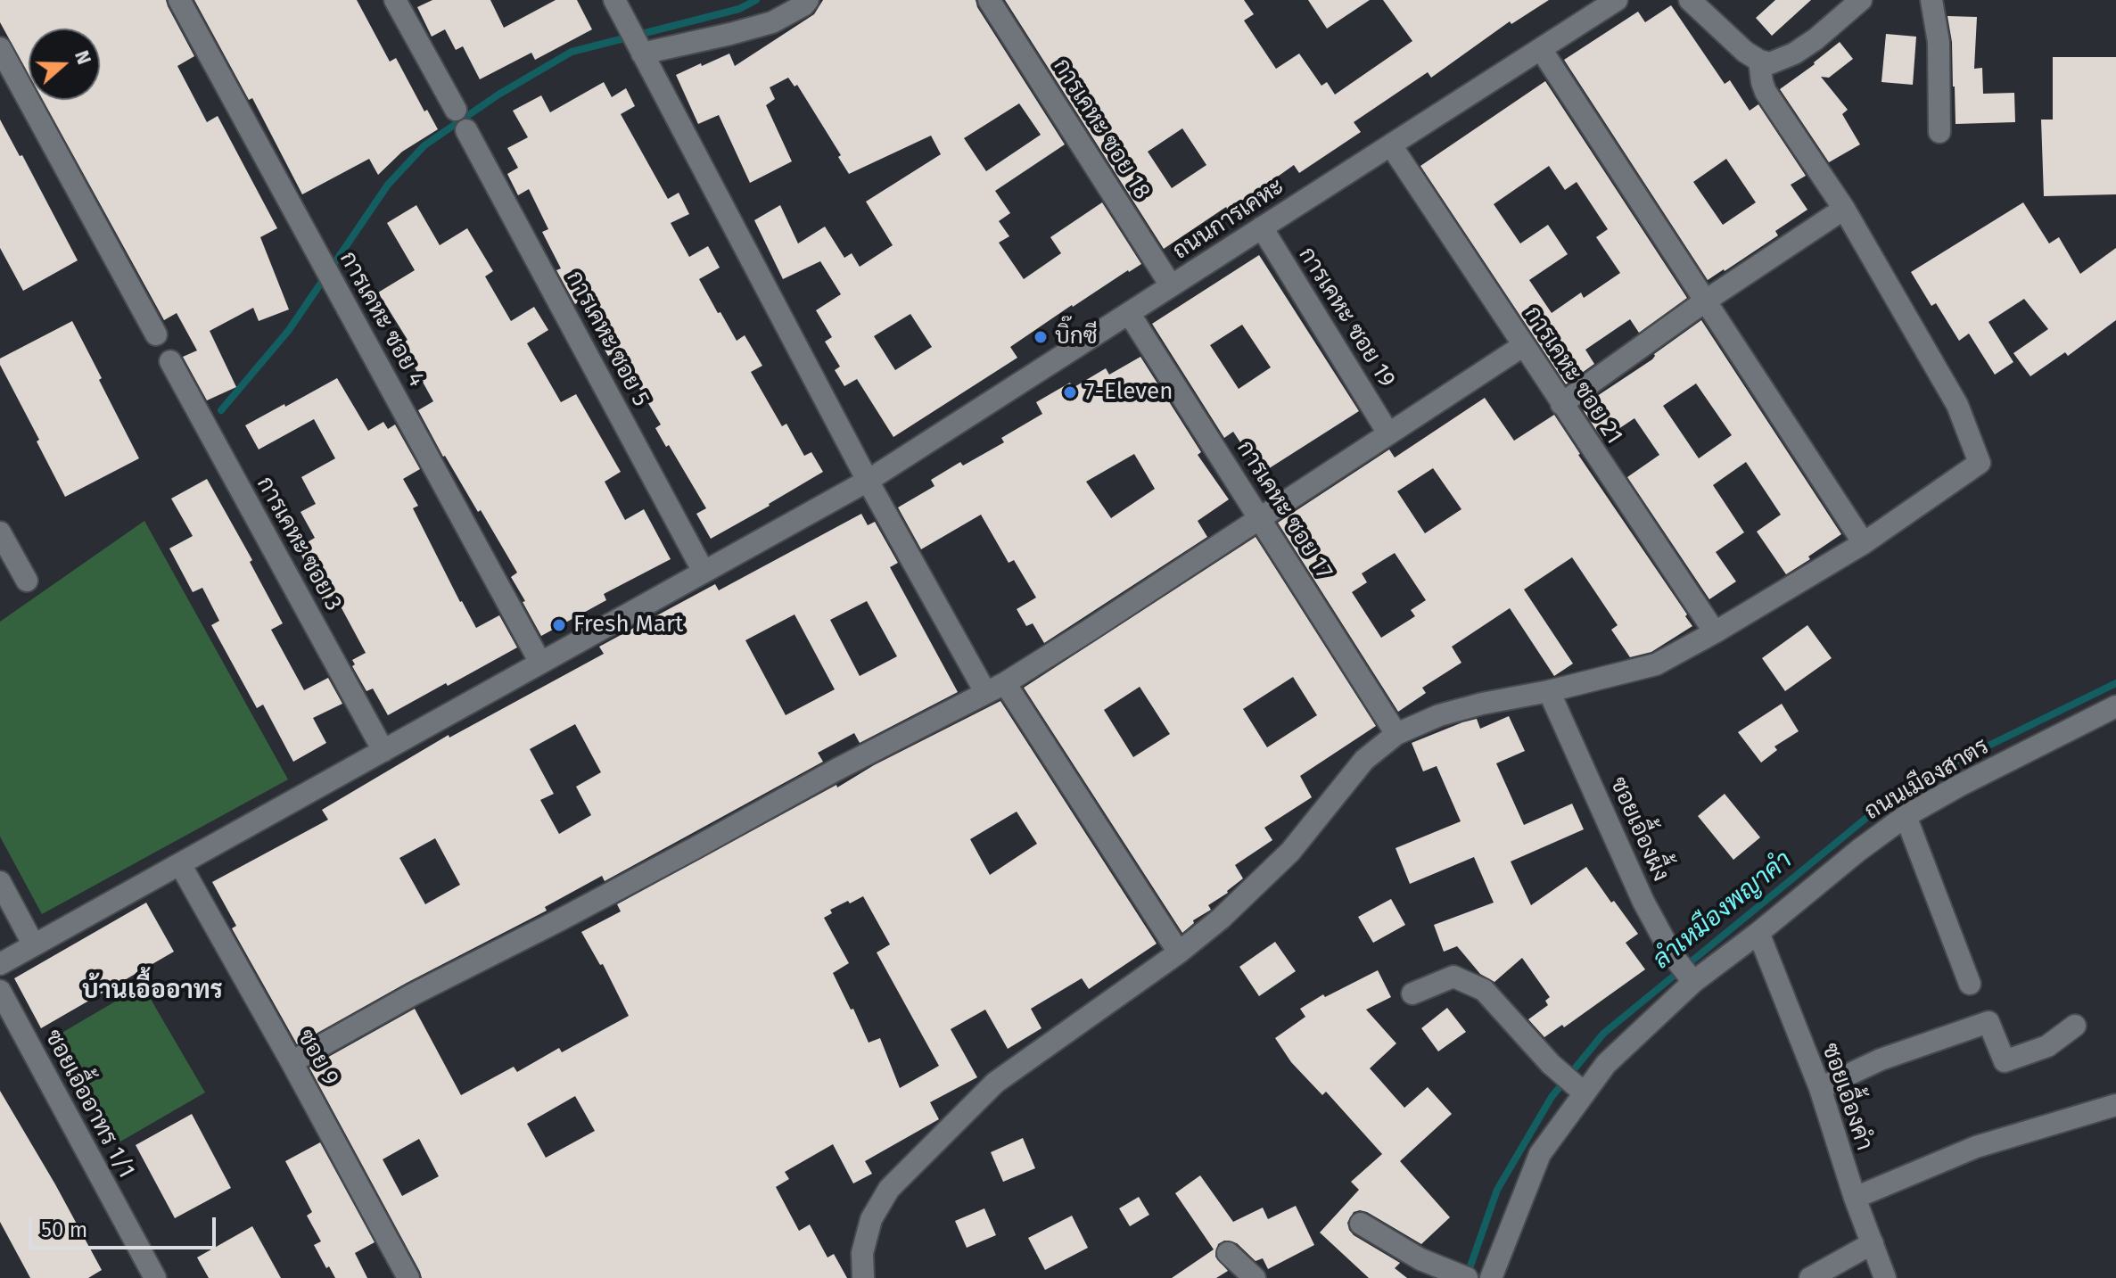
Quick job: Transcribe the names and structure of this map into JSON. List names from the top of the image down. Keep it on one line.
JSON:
{"streets":{"street":["การเคหะ ซอย 18","ถนนการเคหะ","การเคหะ ซอย 19","การเคหะ ซอย 4","การเคหะ ซอย 5","การเคหะ ซอย 21","การเคหะ ซอย 17","การเคหะ ซอย 3","ถนนเมืองสาตร","ซอยเอื้องผื้ง","ซอย 9","ซอยเอื้องคำ","ซอยเอื้ออาทร 1/1"]},"crossings":[["การเคหะ ซอย 18","ถนนการเคหะ"],["ถนนการเคหะ","การเคหะ ซอย 19"],["ถนนการเคหะ","การเคหะ ซอย 4"],["ถนนการเคหะ","การเคหะ ซอย 5"],["ถนนการเคหะ","การเคหะ ซอย 21"],["ถนนการเคหะ","การเคหะ ซอย 17"],["ถนนการเคหะ","การเคหะ ซอย 3"],["ถนนการเคหะ","ซอย 9"],["ถนนเมืองสาตร","ซอยเอื้องผื้ง"],["ถนนเมืองสาตร","ซอยเอื้องคำ"]],"districts":["บ้านเอื้ออาทร"],"water":["ลำเหมืองพญาคำ"],"places":["บิ๊กซี","7-Eleven","Fresh Mart"],"scale_bar":"50 m","north":"right"}
